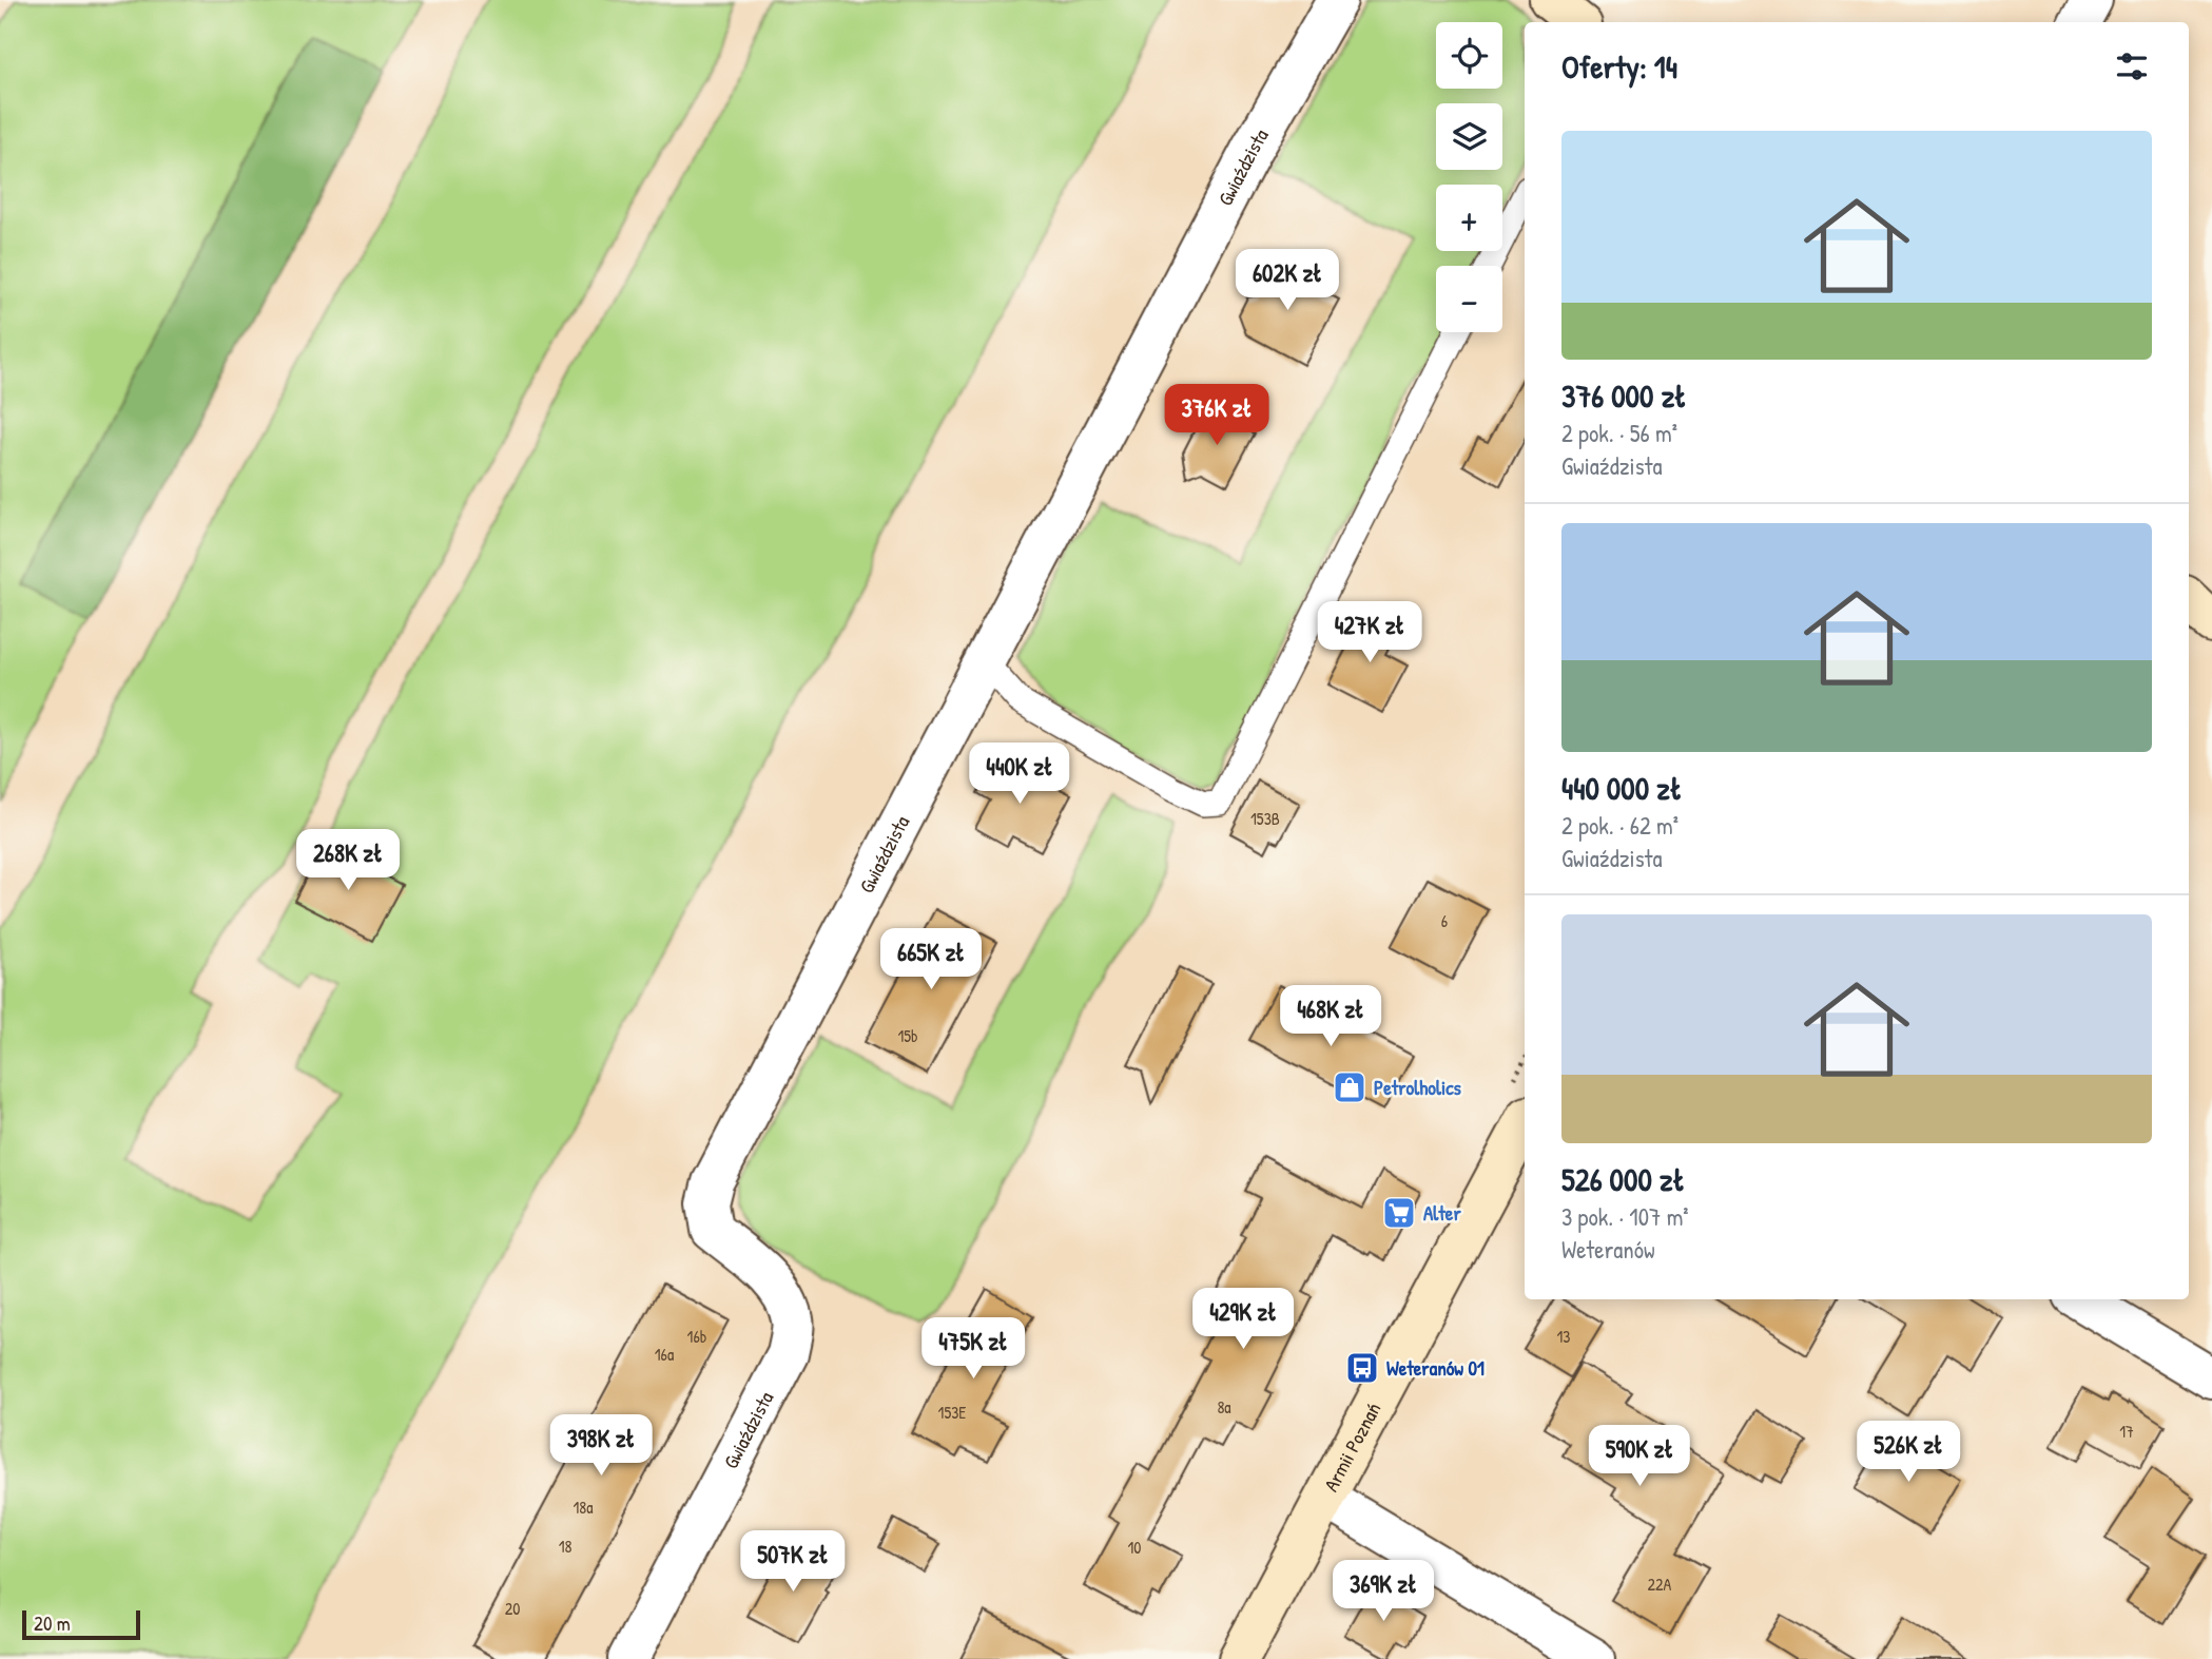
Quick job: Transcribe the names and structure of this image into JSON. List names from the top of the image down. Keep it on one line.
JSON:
{"streets":{"street":["Gwiaździsta","Armii Poznań"]},"places":{"shop":["Petrolholics"],"supermarket":["Alter"],"bus stop":["Weteranów 01"]},"house_numbers":["153B","6","15b","16b","13","16a","8a","153E","17","18a","18","10","22A","20"],"scale_bar":"20 m","page":{"map_buttons":["+","−"],"heading":"Oferty: 14","list":[{"name":"376 000 zł","note":"2 pok. · 56 m² · Gwiaździsta"},{"name":"440 000 zł","note":"2 pok. · 62 m² · Gwiaździsta"},{"name":"526 000 zł","note":"3 pok. · 107 m² · Weteranów"}],"price":["602K zł","376K zł","427K zł","440K zł","268K zł","665K zł","468K zł","429K zł","475K zł","398K zł","526K zł","590K zł","507K zł","369K zł"],"scale":"20 m"}}
